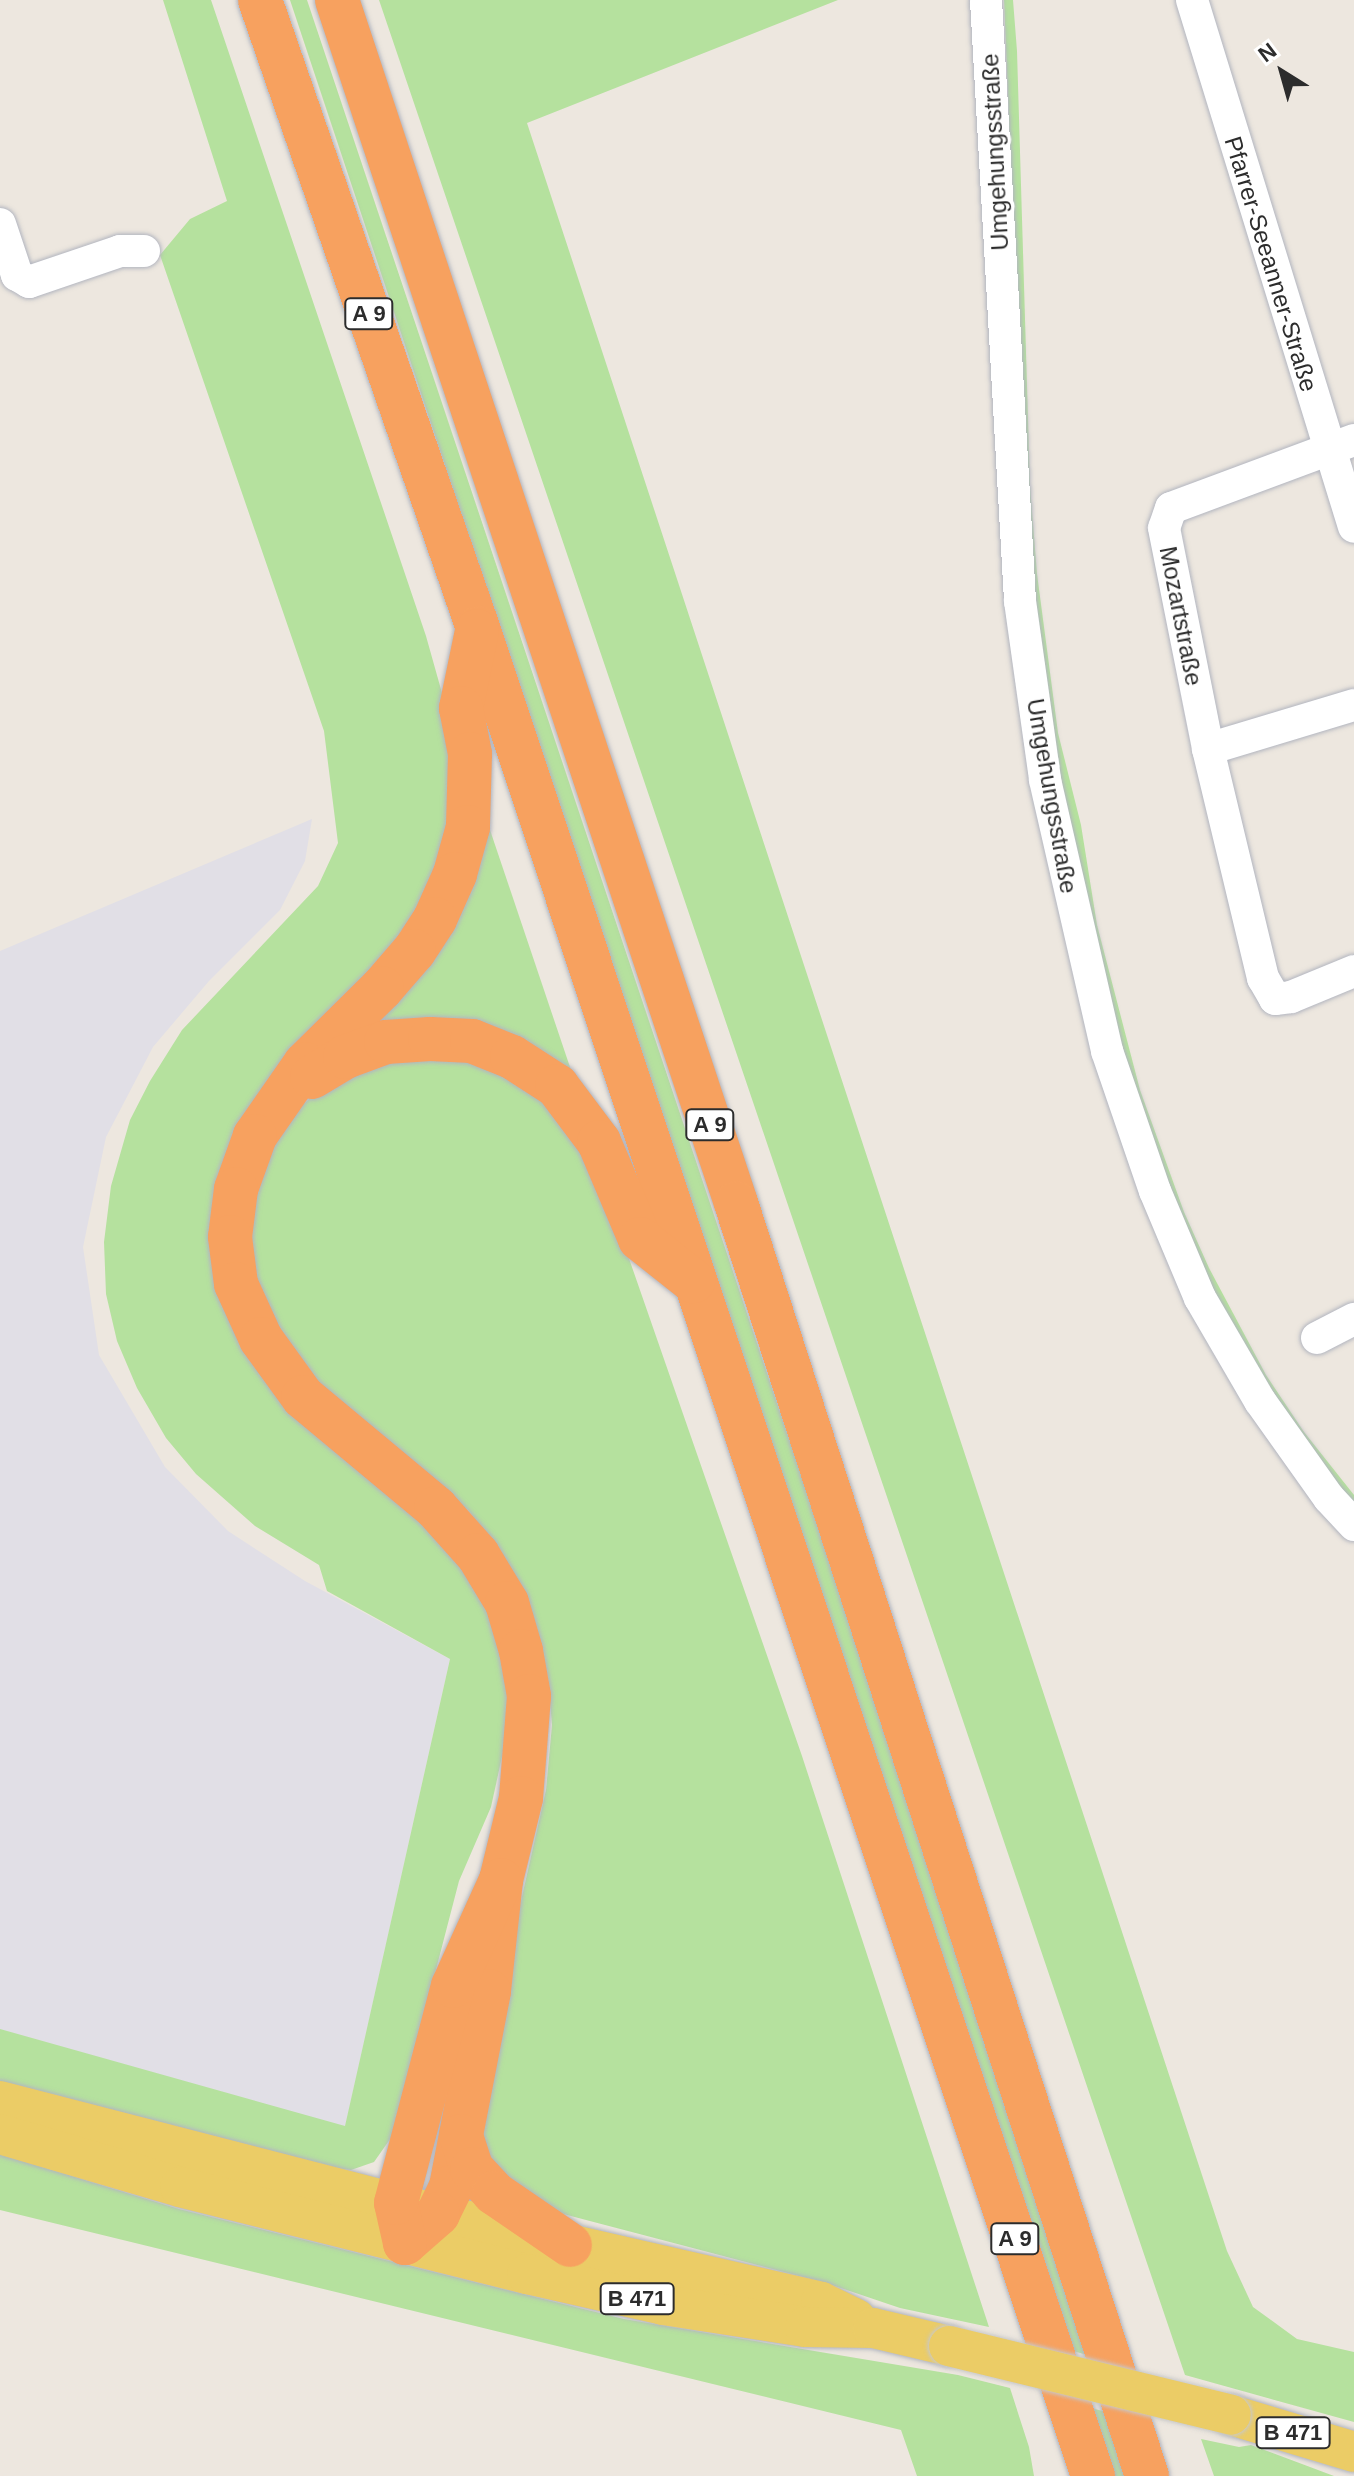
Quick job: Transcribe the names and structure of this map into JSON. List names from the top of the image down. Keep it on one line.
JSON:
{"streets":{"highway":["A 9"],"main road":["B 471"],"street":["Umgehungsstraße","Pfarrer-Seeanner-Straße","Mozartstraße"]},"crossings":[["Pfarrer-Seeanner-Straße","Mozartstraße"]],"north":"top left"}
